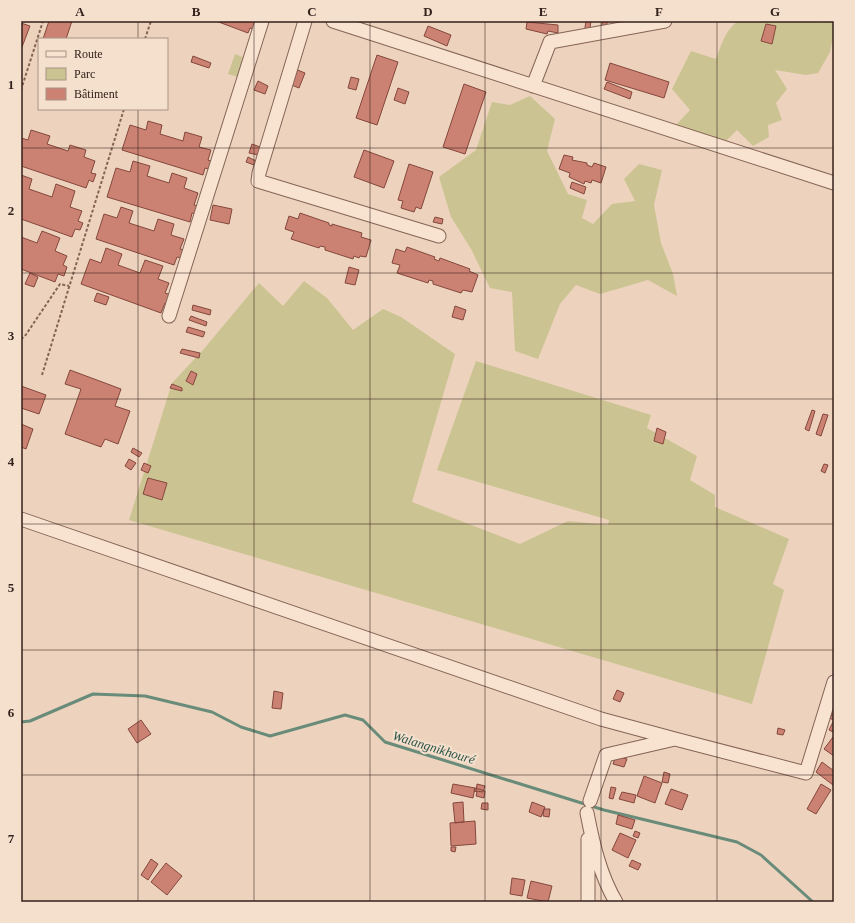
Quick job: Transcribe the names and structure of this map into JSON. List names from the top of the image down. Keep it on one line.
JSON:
{"water":["Walangnikhouré"],"legend":["Route","Parc","Bâtiment"],"grid":{"columns":["A","B","C","D","E","F","G"],"rows":["1","2","3","4","5","6","7"]}}
